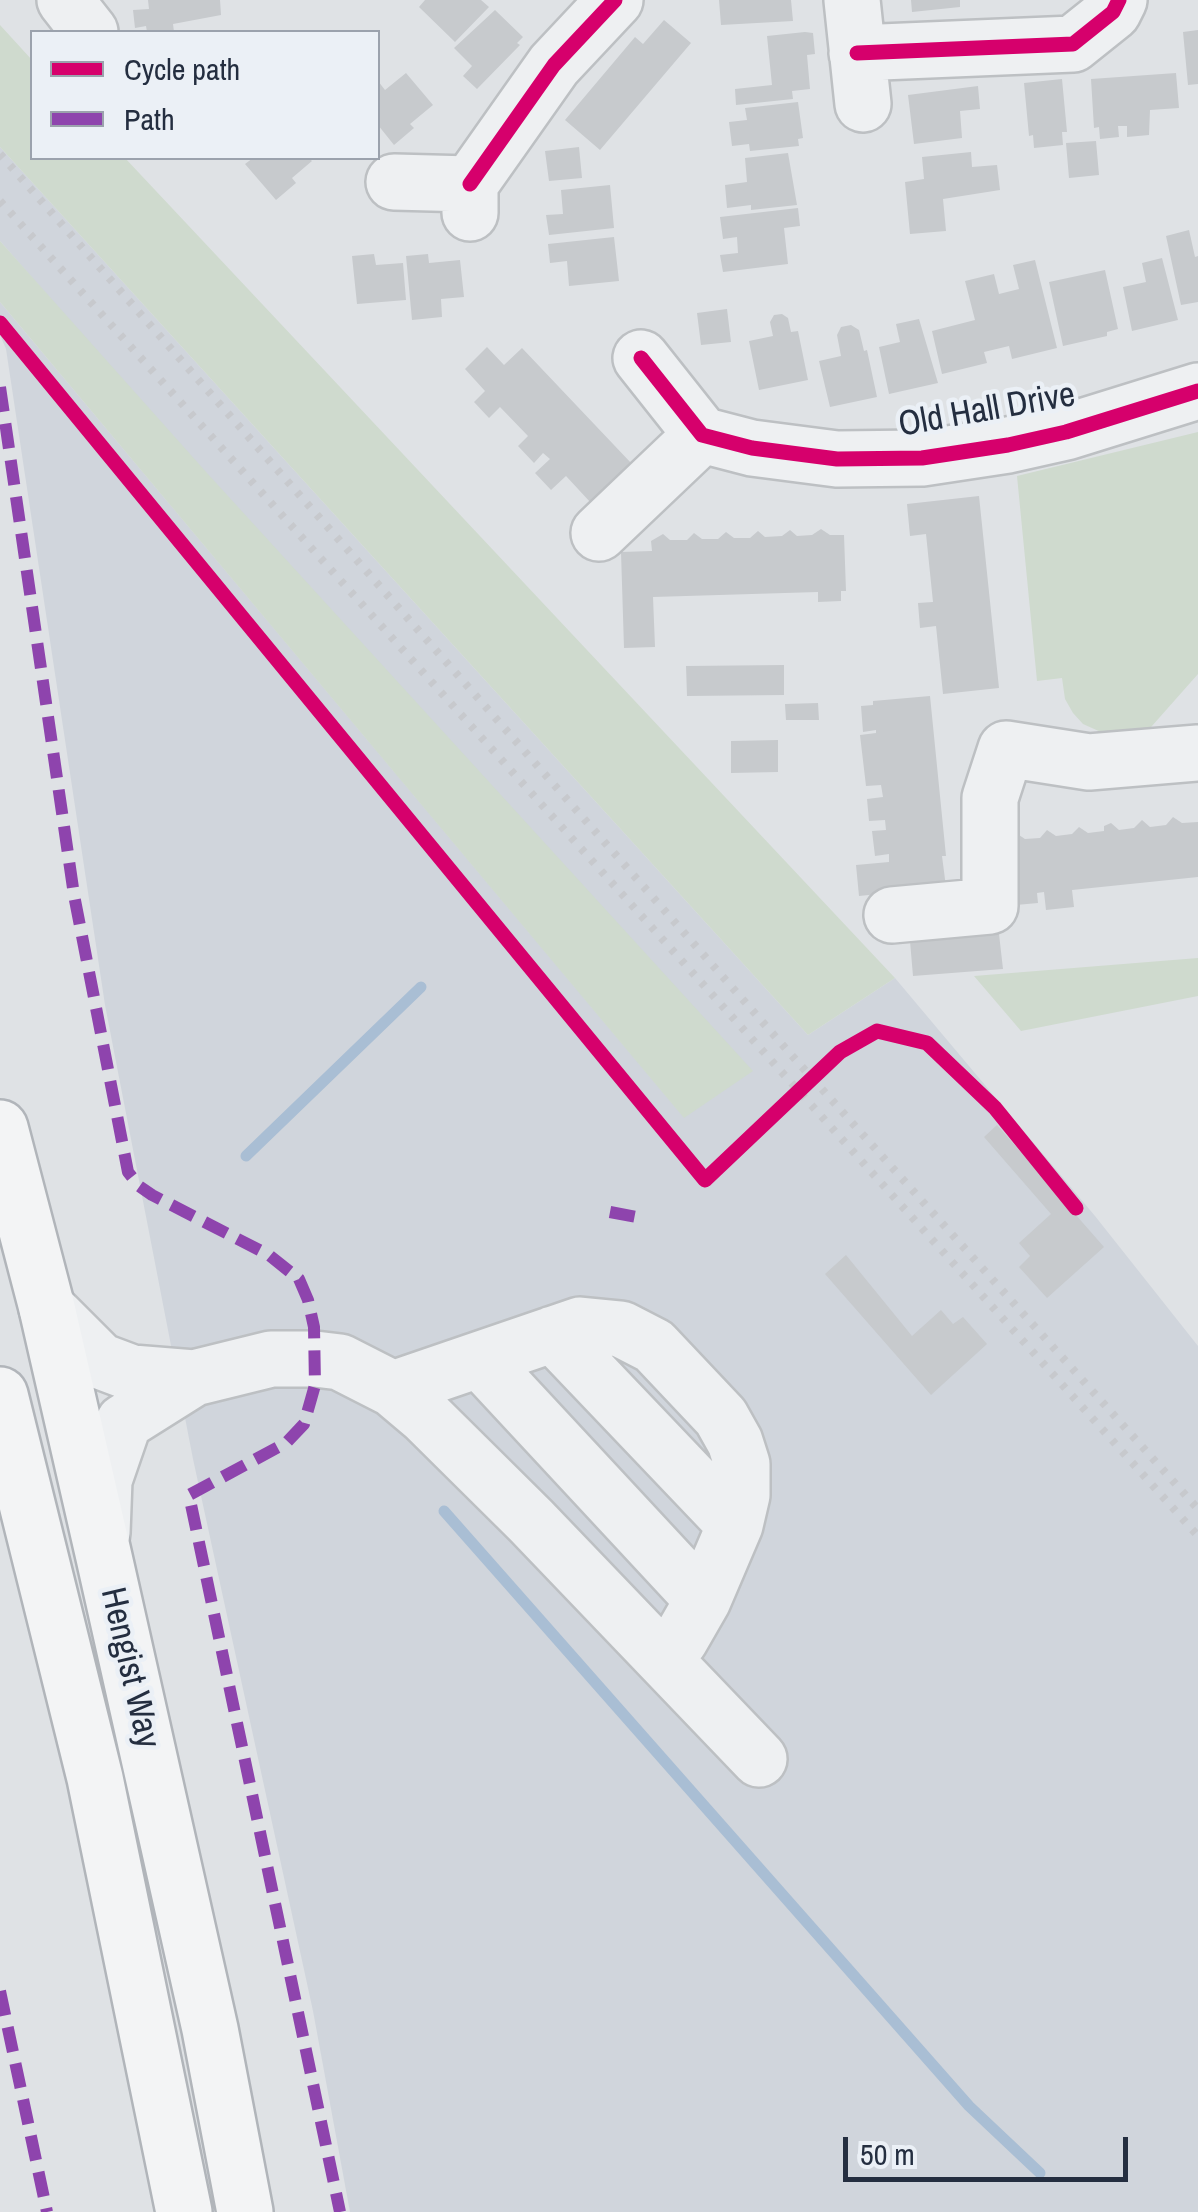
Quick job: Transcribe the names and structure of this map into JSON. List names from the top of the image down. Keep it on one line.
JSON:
{"streets":{"highway":["Hengist Way"],"street":["Old Hall Drive"]},"legend":["Cycle path","Path"],"scale_bar":"50 m"}
